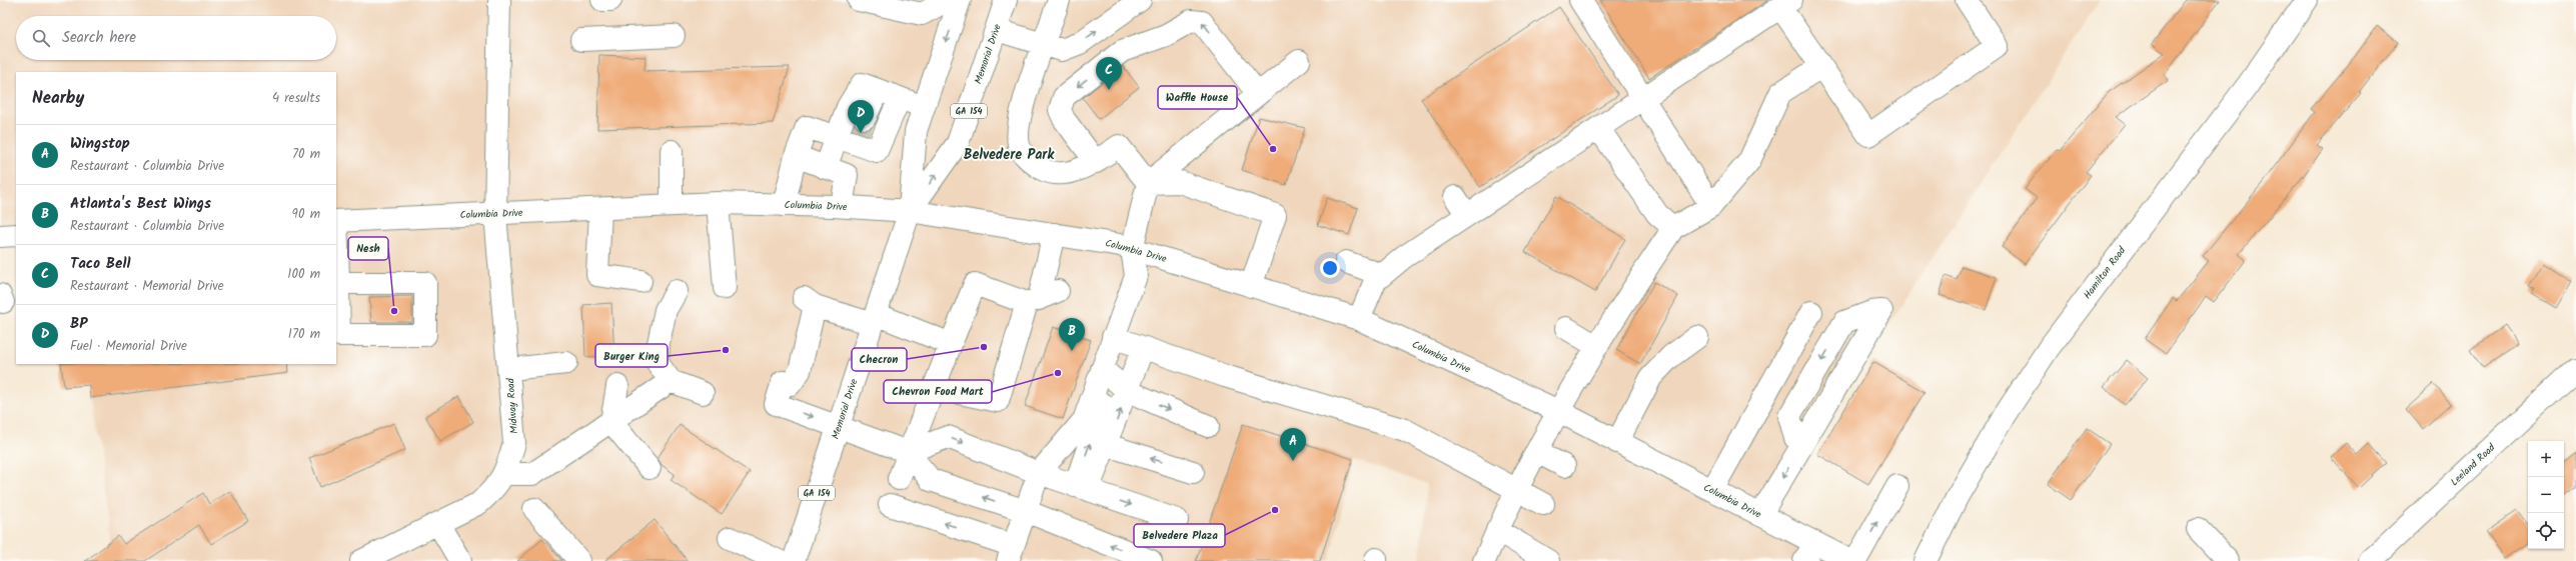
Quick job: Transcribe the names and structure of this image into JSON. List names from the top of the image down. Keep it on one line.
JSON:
{"streets":{"main road":["Memorial Drive","GA 154","Columbia Drive","Hamilton Road","Midway Road","Leeland Road"]},"crossings":[["Memorial Drive","Columbia Drive"],["Columbia Drive","Midway Road"]],"districts":["Belvedere Park"],"places":["Waffle House","Nesh","Checron","Burger King","Chevron Food Mart","Belvedere Plaza"],"page":{"search":"Search here","pins":["C","D","B","A"],"heading":["Nearby","4 results"],"list":[{"mark":"A","name":"Wingstop","note":"Restaurant · Columbia Drive","value":"70 m"},{"mark":"B","name":"Atlanta's Best Wings","note":"Restaurant · Columbia Drive","value":"90 m"},{"mark":"C","name":"Taco Bell","note":"Restaurant · Memorial Drive","value":"100 m"},{"mark":"D","name":"BP","note":"Fuel · Memorial Drive","value":"170 m"}],"map_buttons":["+","−"]}}
